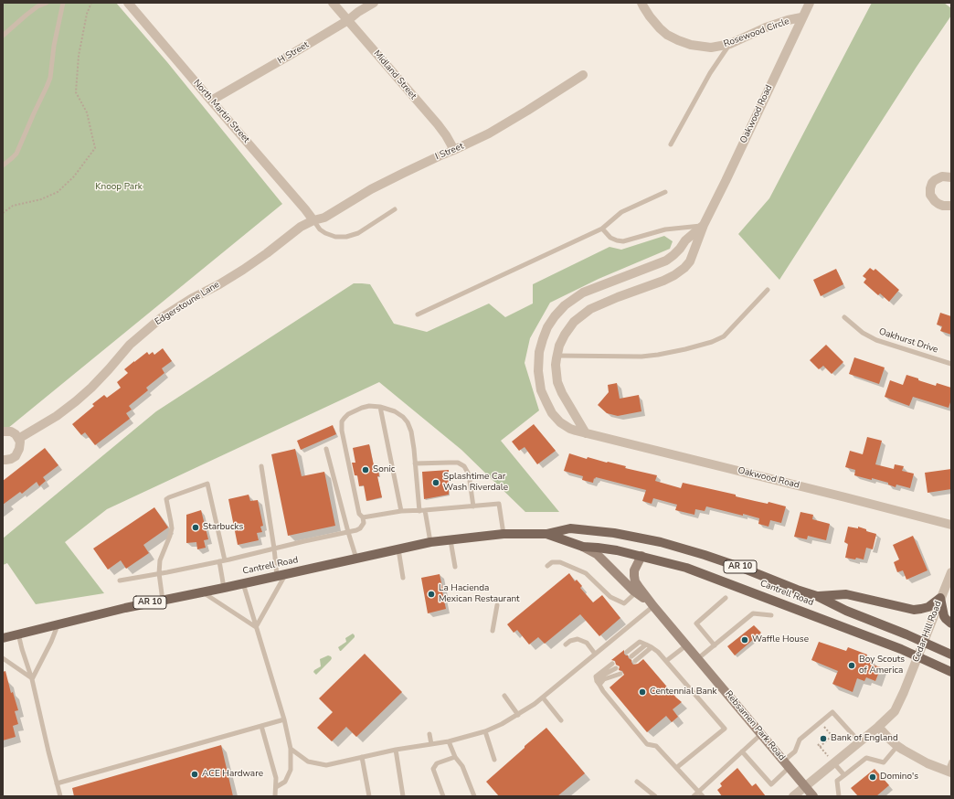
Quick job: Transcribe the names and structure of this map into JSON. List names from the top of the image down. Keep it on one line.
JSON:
{"streets":{"main road":["Cantrell Road","AR 10"],"street":["Rosewood Circle","H Street","Midland Street","North Martin Street","Oakwood Road","I Street","Edgerstoune Lane","Cedar Hill Road","Rebsamen Park Road"],"lane":["Oakhurst Drive"]},"crossings":[["Rosewood Circle","Oakwood Road"],["H Street","Midland Street"],["H Street","North Martin Street"],["Midland Street","I Street"],["North Martin Street","I Street"],["North Martin Street","Edgerstoune Lane"],["I Street","Edgerstoune Lane"],["Cantrell Road","Cedar Hill Road"],["Cantrell Road","Rebsamen Park Road"],["Cedar Hill Road","Rebsamen Park Road"]],"parks":["Knoop Park"],"places":["Sonic","Splashtime Car Wash Riverdale","Starbucks","La Hacienda Mexican Restaurant","Waffle House","Boy Scouts of America","Centennial Bank","Bank of England","ACE Hardware","Domino's"]}
